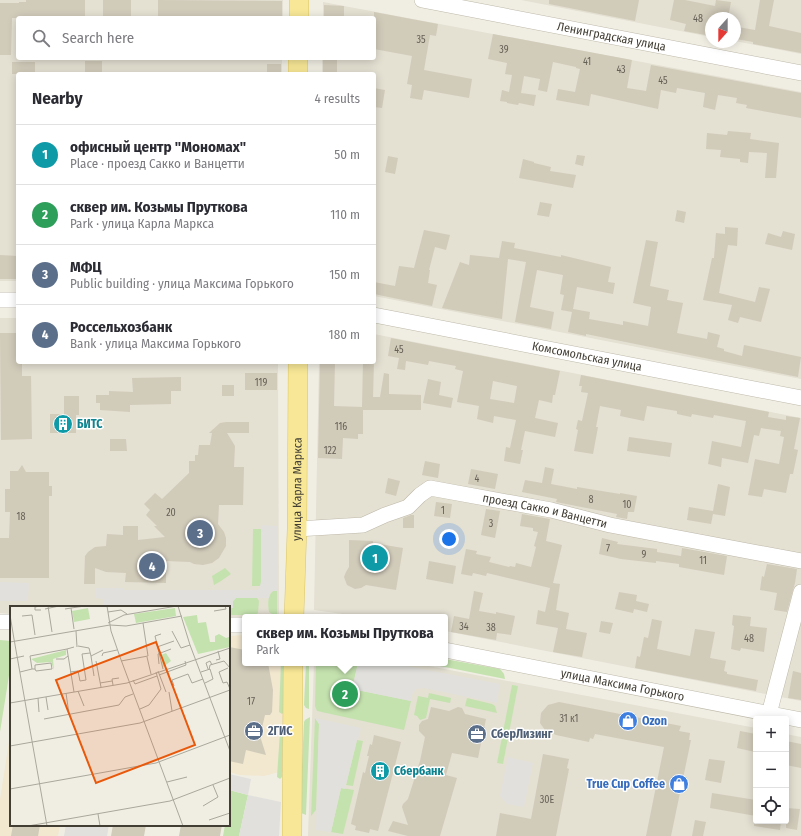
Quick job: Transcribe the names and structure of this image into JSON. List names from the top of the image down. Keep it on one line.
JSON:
{"streets":{"main road":["улица Карла Маркса"],"street":["Ленинградская улица","Комсомольская улица","проезд Сакко и Ванцетти","улица Максима Горького"]},"crossings":[["улица Карла Маркса","проезд Сакко и Ванцетти"]],"places":{"building":["БИТС","Сбербанк"],"shop":["Ozon","True Cup Coffee"],"office":["2ГИС","СберЛизинг"]},"house_numbers":["48","35","39","41","43","45","45","119","116","122","4","8","10","1","20","18","3","7","9","11","34","38","48","17","31 к1","30Е"],"north":"bottom","page":{"search":"Search here","heading":["Nearby","4 results"],"list":[{"mark":"1","name":"офисный центр \"Мономах\"","note":"Place · проезд Сакко и Ванцетти","value":"50 m"},{"mark":"2","name":"сквер им. Козьмы Пруткова","note":"Park · улица Карла Маркса","value":"110 m"},{"mark":"3","name":"МФЦ","note":"Public building · улица Максима Горького","value":"150 m"},{"mark":"4","name":"Россельхозбанк","note":"Bank · улица Максима Горького","value":"180 m"}],"pins":["3","1","4","2"],"popup":["сквер им. Козьмы Пруткова","Park"],"map_buttons":["+","−"]}}
